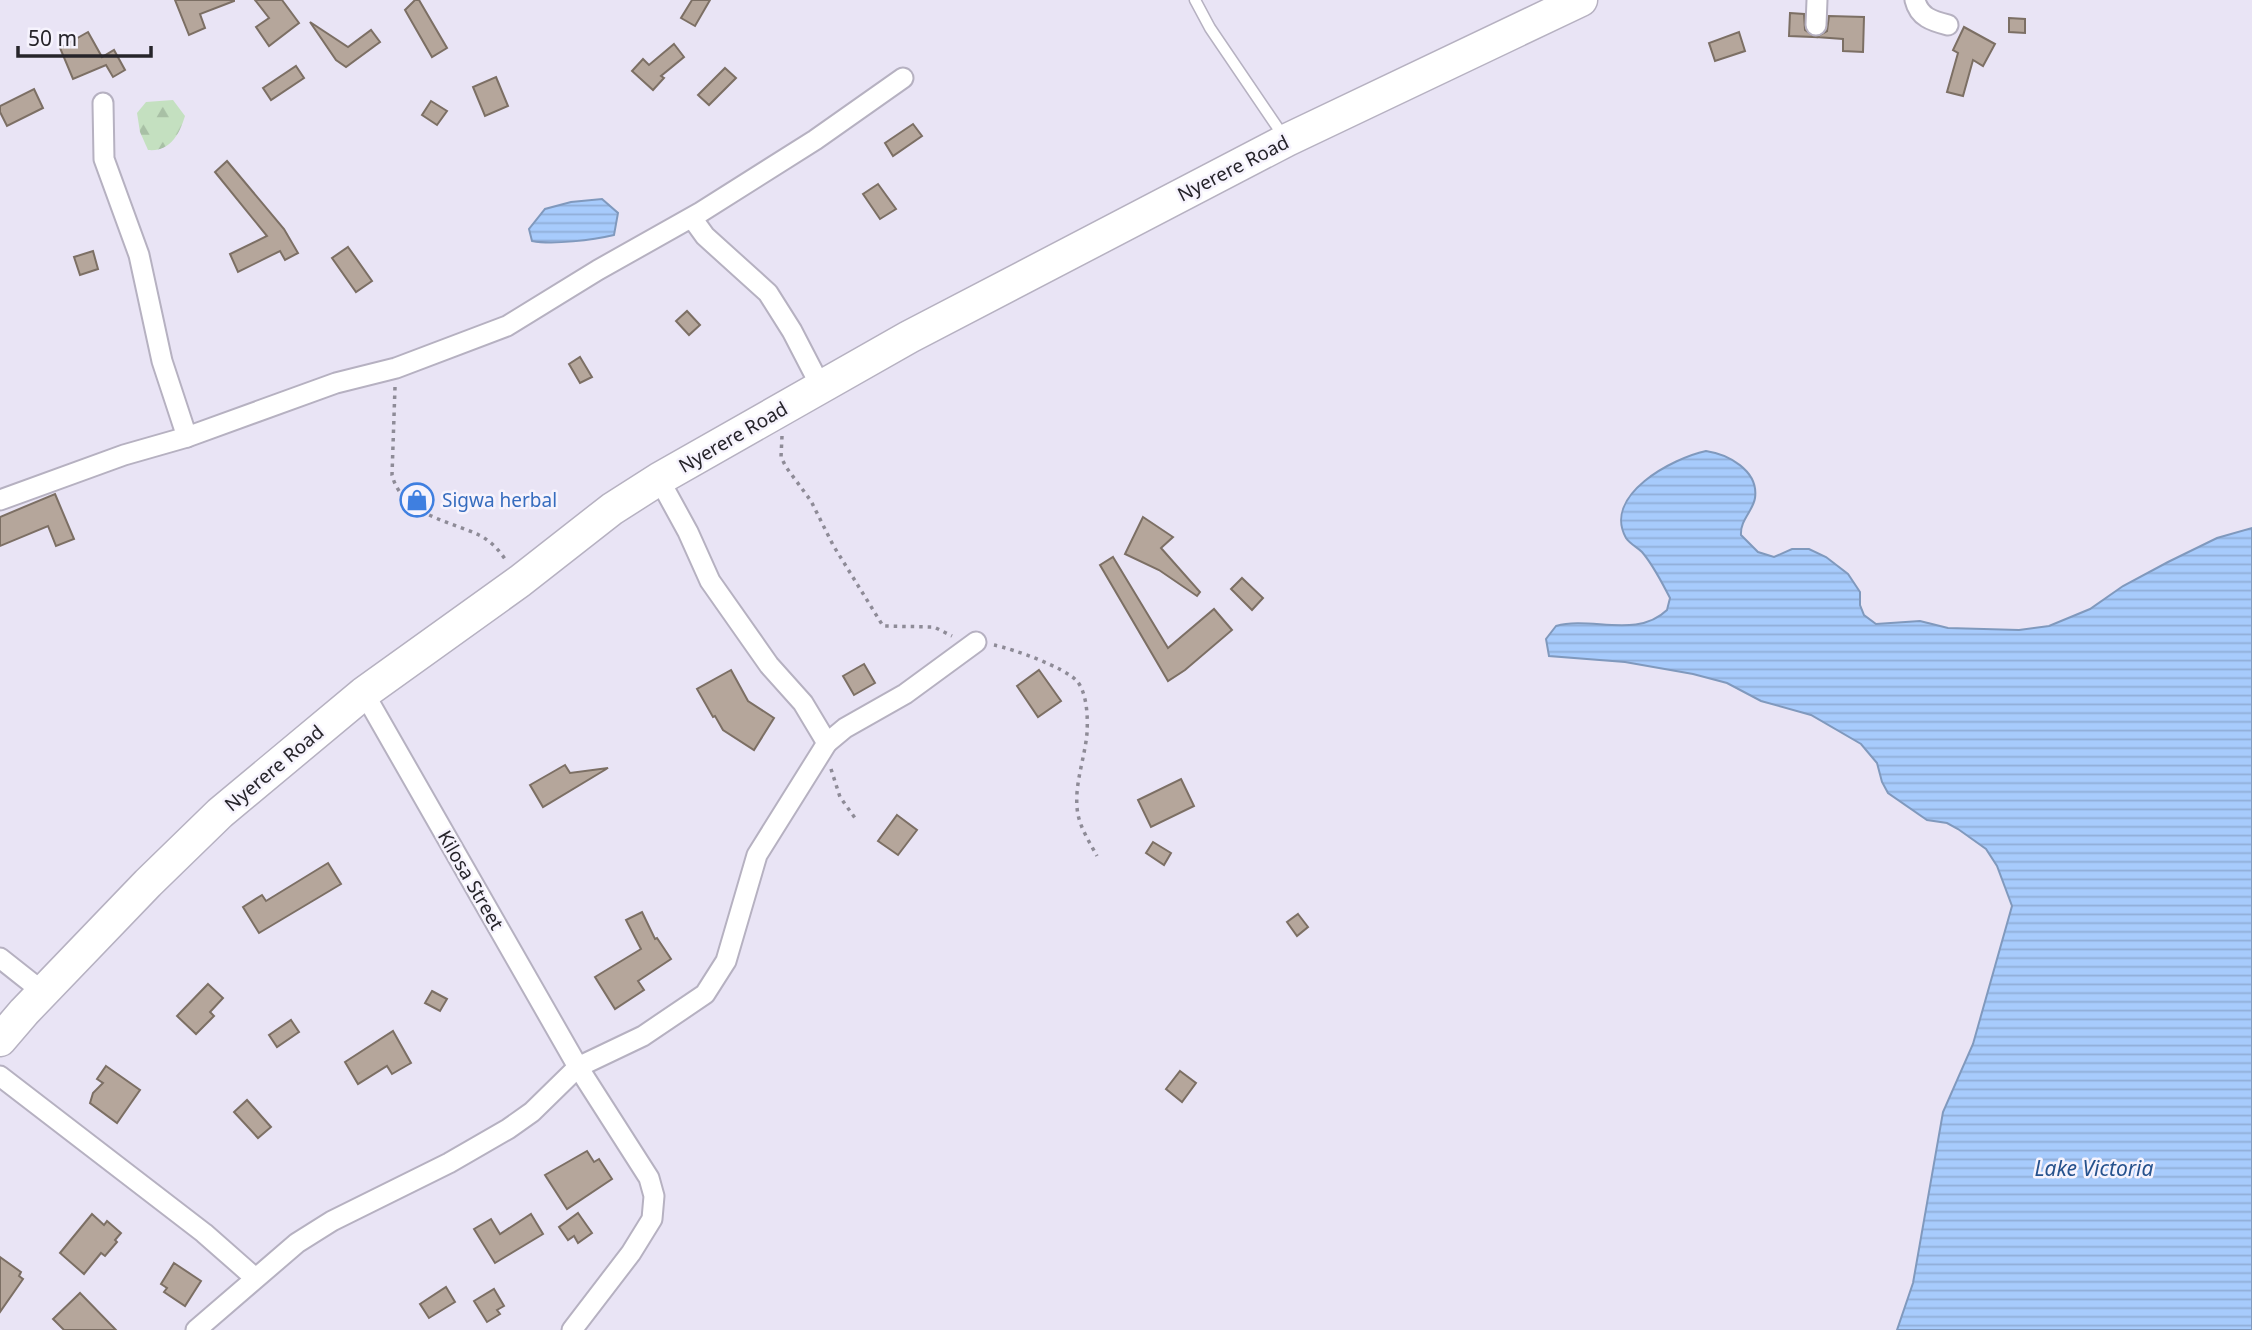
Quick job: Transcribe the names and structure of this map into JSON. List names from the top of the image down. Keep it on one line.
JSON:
{"streets":{"main road":["Nyerere Road"],"street":["Kilosa Street"]},"crossings":[["Nyerere Road","Kilosa Street"]],"water":["Lake Victoria"],"places":{"shop":["Sigwa herbal"]},"scale_bar":"50 m"}
